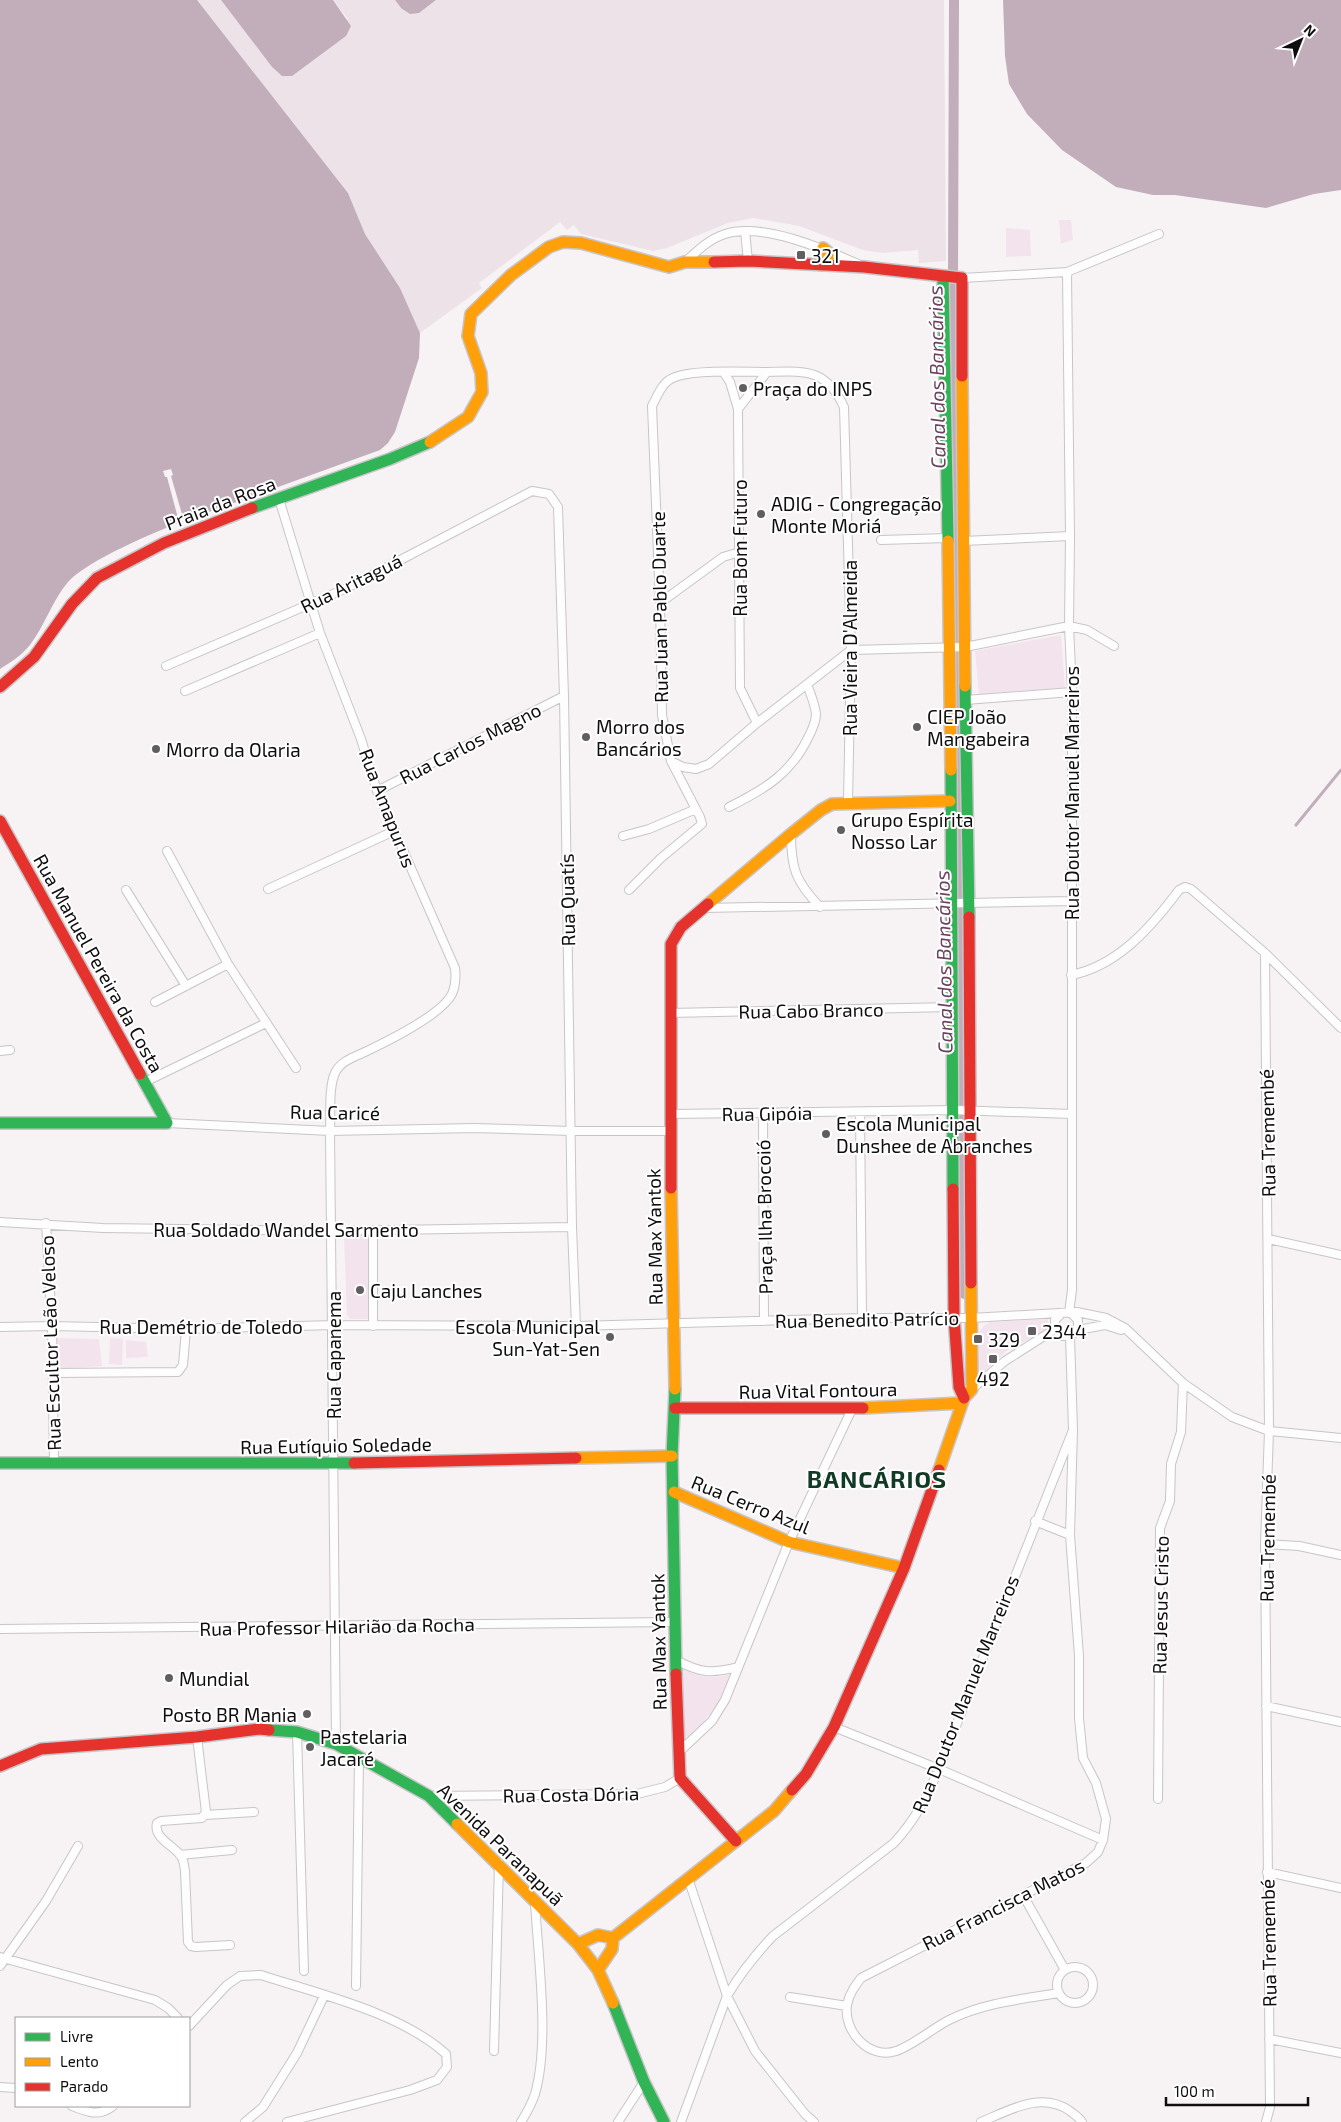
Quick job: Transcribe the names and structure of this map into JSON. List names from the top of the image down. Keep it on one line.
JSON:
{"streets":{"street":["Praia da Rosa","Rua Bom Futuro","Rua Aritaguá","Rua Juan Pablo Duarte","Rua Vieira D'Almeida","Rua Carlos Magno","Rua Doutor Manuel Marreiros","Rua Amapurus","Rua Quatís","Rua Manuel Pereira da Costa","Rua Cabo Branco","Rua Caricé","Rua Gipóia","Rua Tremembé","Praça Ilha Brocoió","Rua Soldado Wandel Sarmento","Rua Max Yantok","Rua Benedito Patrício","Rua Demétrio de Toledo","Rua Escultor Leão Veloso","Rua Capanema","Rua Vital Fontoura","Rua Eutíquio Soledade","Rua Cerro Azul","Rua Jesus Cristo","Rua Professor Hilarião da Rocha","Rua Costa Dória","Avenida Paranapuã","Rua Francisca Matos"]},"crossings":[["Praia da Rosa","Rua Amapurus"],["Rua Bom Futuro","Rua Juan Pablo Duarte"],["Rua Bom Futuro","Rua Vieira D'Almeida"],["Rua Aritaguá","Rua Amapurus"],["Rua Aritaguá","Rua Quatís"],["Rua Juan Pablo Duarte","Rua Vieira D'Almeida"],["Rua Vieira D'Almeida","Rua Max Yantok"],["Rua Carlos Magno","Rua Amapurus"],["Rua Carlos Magno","Rua Quatís"],["Rua Doutor Manuel Marreiros","Rua Gipóia"],["Rua Doutor Manuel Marreiros","Rua Benedito Patrício"],["Rua Amapurus","Rua Capanema"],["Rua Quatís","Rua Caricé"],["Rua Quatís","Rua Soldado Wandel Sarmento"],["Rua Quatís","Rua Demétrio de Toledo"],["Rua Manuel Pereira da Costa","Rua Caricé"],["Rua Cabo Branco","Rua Max Yantok"],["Rua Caricé","Rua Max Yantok"],["Rua Caricé","Rua Capanema"],["Rua Gipóia","Praça Ilha Brocoió"],["Rua Gipóia","Rua Max Yantok"],["Praça Ilha Brocoió","Rua Benedito Patrício"],["Rua Soldado Wandel Sarmento","Rua Escultor Leão Veloso"],["Rua Soldado Wandel Sarmento","Rua Capanema"],["Rua Max Yantok","Rua Benedito Patrício"],["Rua Max Yantok","Rua Demétrio de Toledo"],["Rua Max Yantok","Rua Vital Fontoura"],["Rua Max Yantok","Rua Eutíquio Soledade"],["Rua Max Yantok","Rua Cerro Azul"],["Rua Max Yantok","Rua Professor Hilarião da Rocha"],["Rua Max Yantok","Rua Costa Dória"],["Rua Benedito Patrício","Rua Demétrio de Toledo"],["Rua Demétrio de Toledo","Rua Escultor Leão Veloso"],["Rua Demétrio de Toledo","Rua Capanema"],["Rua Escultor Leão Veloso","Rua Eutíquio Soledade"],["Rua Capanema","Rua Eutíquio Soledade"],["Rua Capanema","Rua Professor Hilarião da Rocha"],["Rua Capanema","Avenida Paranapuã"],["Rua Costa Dória","Avenida Paranapuã"]],"districts":["BANCÁRIOS"],"water":["Canal dos Bancários"],"places":{"transit":["321","2344","329","492"],"other":["Praça do INPS","ADIG - Congregação Monte Moriá","CIEP João Mangabeira","Morro dos Bancários","Morro da Olaria","Grupo Espírita Nosso Lar","Escola Municipal Dunshee de Abranches","Caju Lanches","Escola Municipal Sun-Yat-Sen","Mundial","Posto BR Mania","Pastelaria Jacaré"]},"legend":["Livre","Lento","Parado"],"scale_bar":"100 m","north":"top right"}
